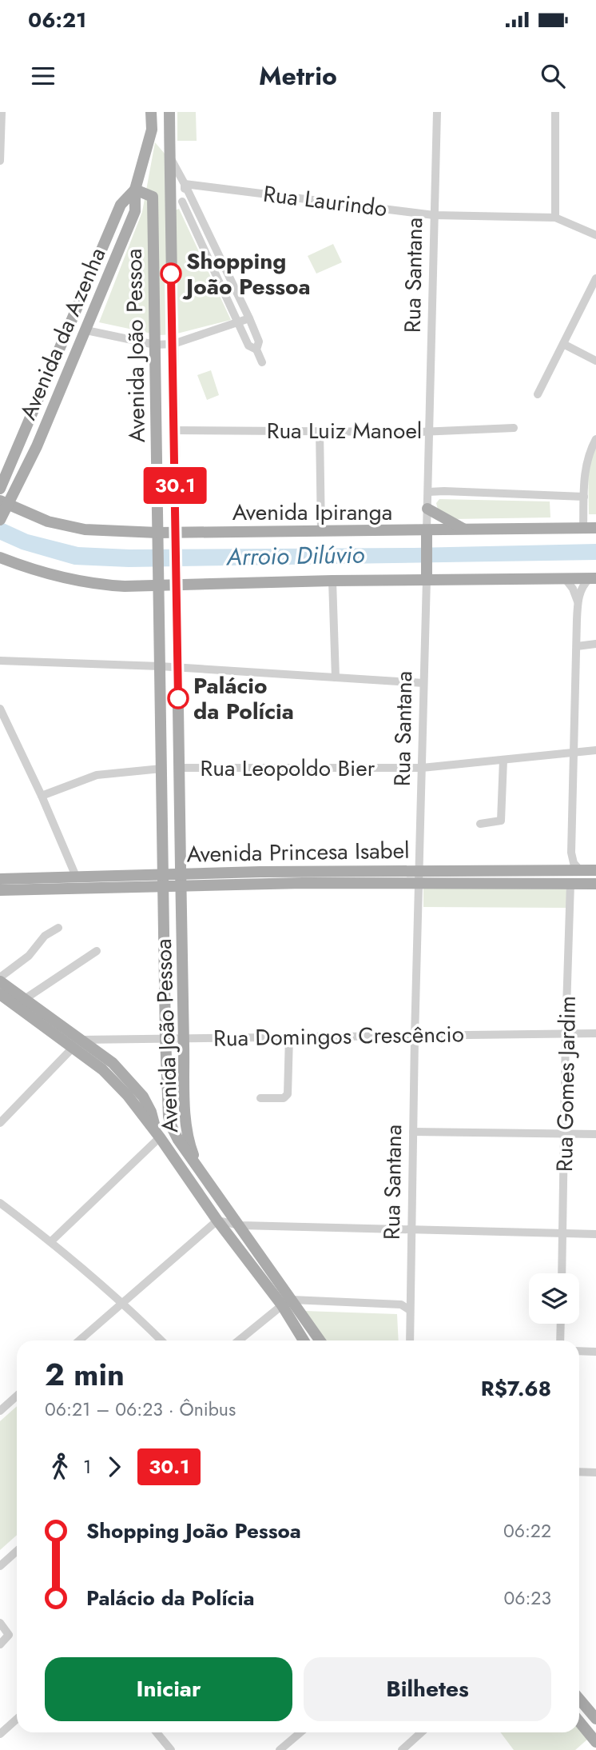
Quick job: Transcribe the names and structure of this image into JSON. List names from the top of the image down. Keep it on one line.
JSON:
{"streets":{"main road":["Rua Santana","Avenida da Azenha","Avenida João Pessoa","Avenida Ipiranga","Avenida Princesa Isabel"],"street":["Rua Laurindo","Rua Luiz Manoel","Rua Leopoldo Bier","Rua Domingos Crescêncio","Rua Gomes Jardim"]},"crossings":[["Rua Laurindo","Rua Santana"],["Rua Santana","Rua Luiz Manoel"],["Rua Santana","Avenida Ipiranga"],["Rua Santana","Rua Leopoldo Bier"],["Rua Santana","Avenida Princesa Isabel"],["Rua Santana","Rua Domingos Crescêncio"],["Avenida da Azenha","Avenida João Pessoa"],["Avenida da Azenha","Avenida Ipiranga"],["Avenida João Pessoa","Rua Luiz Manoel"],["Avenida João Pessoa","Avenida Ipiranga"],["Avenida João Pessoa","Rua Leopoldo Bier"],["Avenida João Pessoa","Avenida Princesa Isabel"],["Avenida João Pessoa","Rua Domingos Crescêncio"],["Avenida Princesa Isabel","Rua Gomes Jardim"],["Rua Domingos Crescêncio","Rua Gomes Jardim"]],"water":["Arroio Dilúvio"],"places":["Shopping João Pessoa","Palácio da Polícia"],"lines":["bus line 30.1"],"page":{"status":"06:21","header":"Metrio","on_map":"30.1","heading":["2 min","06:21 – 06:23 · Ônibus","R$7.68"],"legs":["1","30.1"],"list":[{"name":"Shopping João Pessoa","value":"06:22"},{"name":"Palácio da Polícia","value":"06:23"}],"buttons":["Iniciar","Bilhetes"]}}
